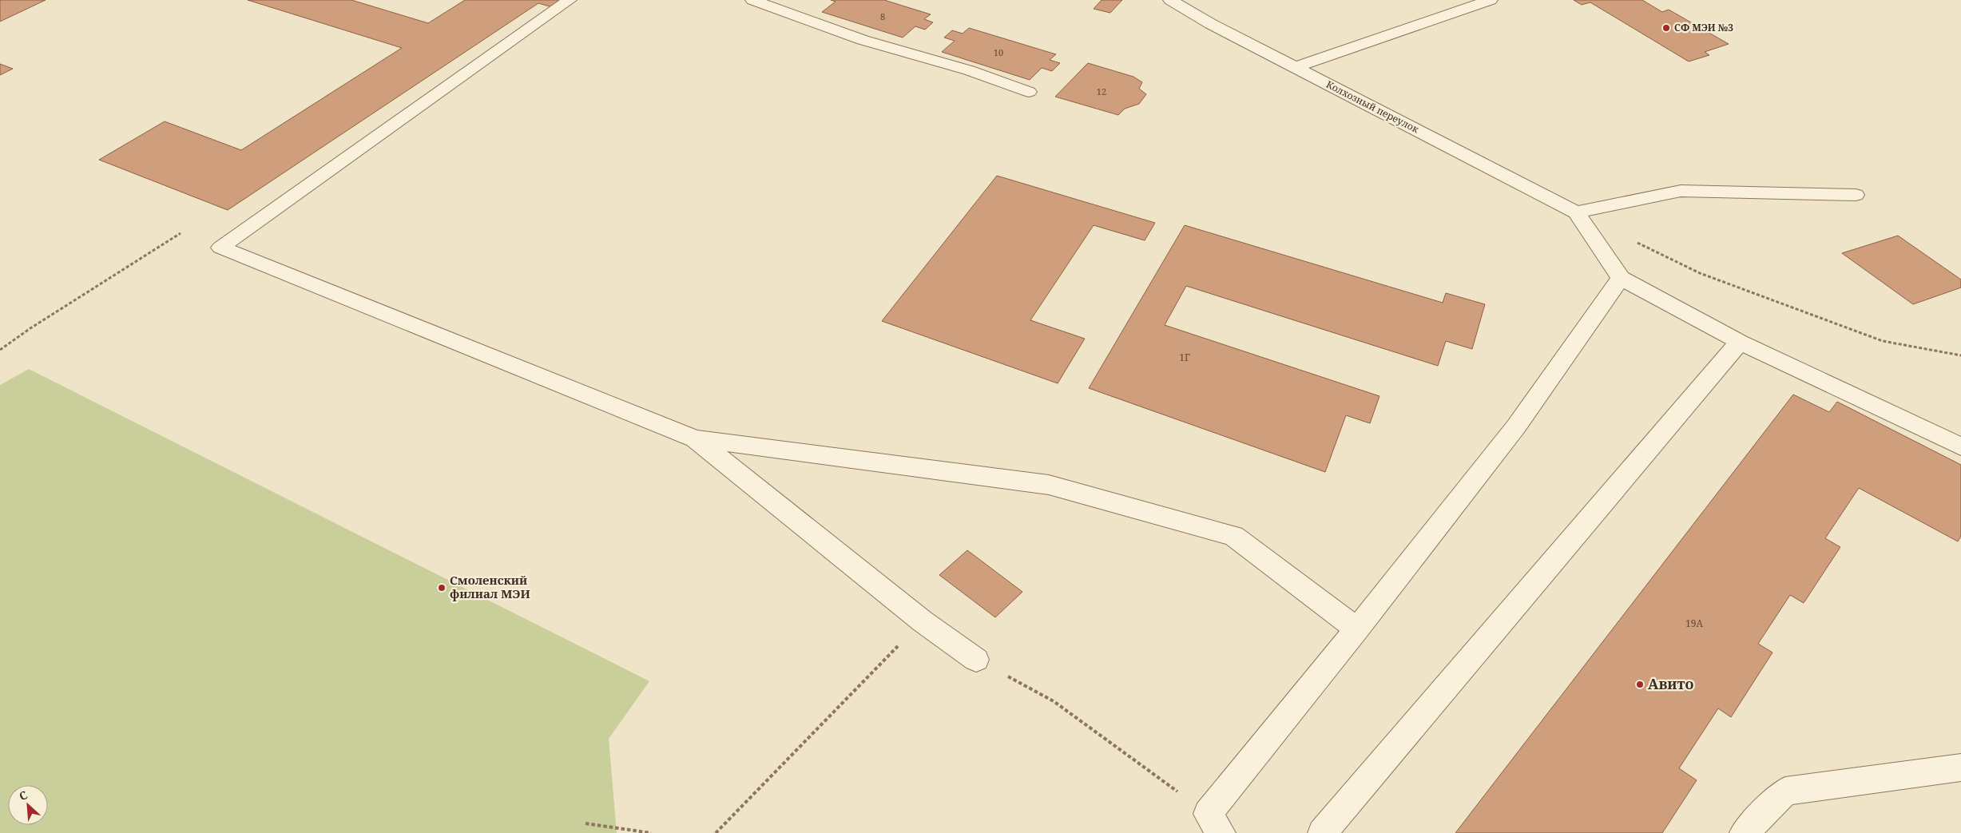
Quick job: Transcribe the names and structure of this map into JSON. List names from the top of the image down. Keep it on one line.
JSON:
{"streets":{"street":["Колхозный переулок"]},"places":["СФ МЭИ №3","Смоленский филиал МЭИ","Авито"],"house_numbers":["8","10","12","1Г","19А"],"north":"top left"}
